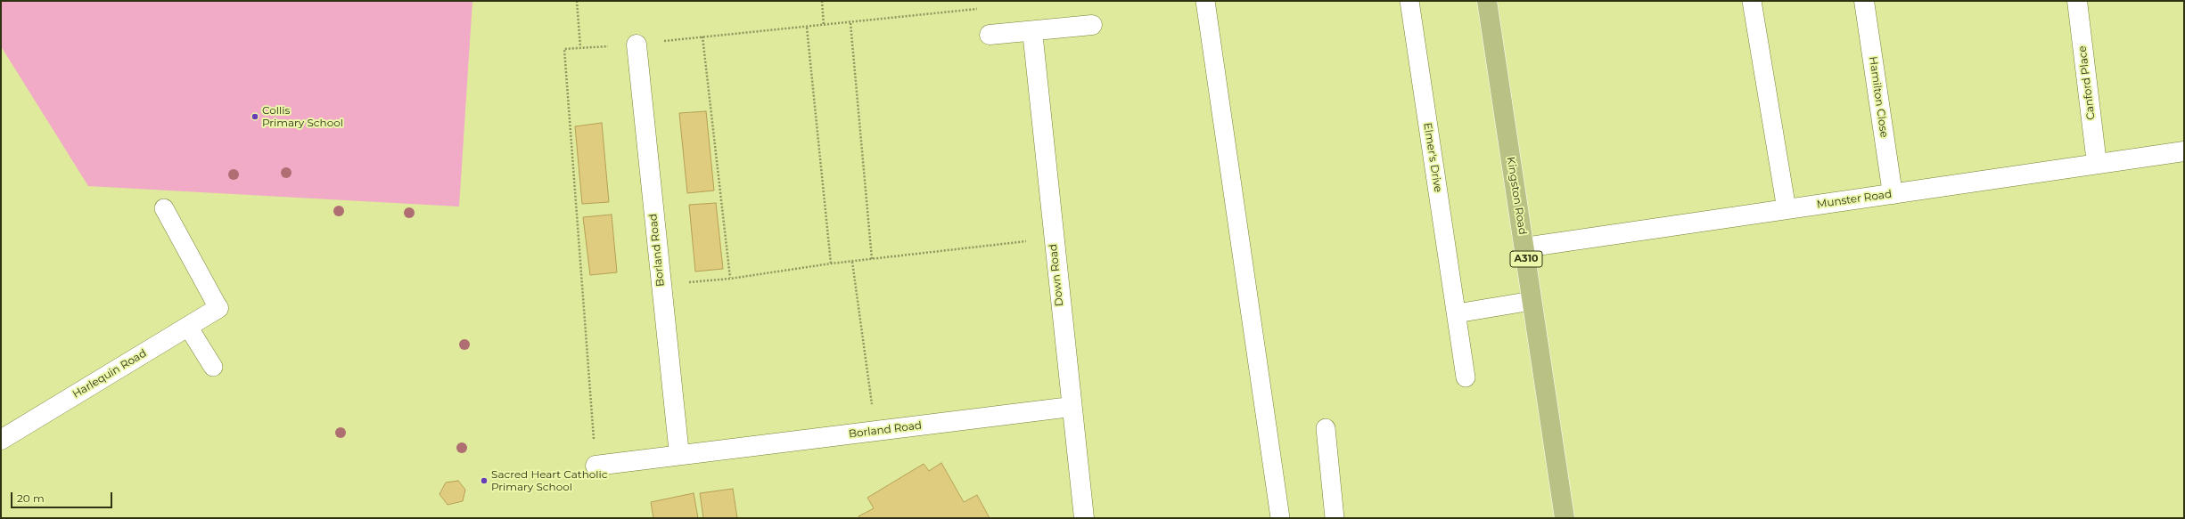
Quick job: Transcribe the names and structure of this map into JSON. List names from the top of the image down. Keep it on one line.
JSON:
{"streets":{"main road":["Kingston Road","A310"],"street":["Canford Place","Hamilton Close","Munster Road","Borland Road","Down Road","Harlequin Road"],"lane":["Elmer's Drive"]},"crossings":[["Canford Place","Munster Road"],["Hamilton Close","Munster Road"],["Kingston Road","Munster Road"],["Borland Road","Down Road"]],"places":["Collis Primary School","Sacred Heart Catholic Primary School"],"scale_bar":"20 m"}
